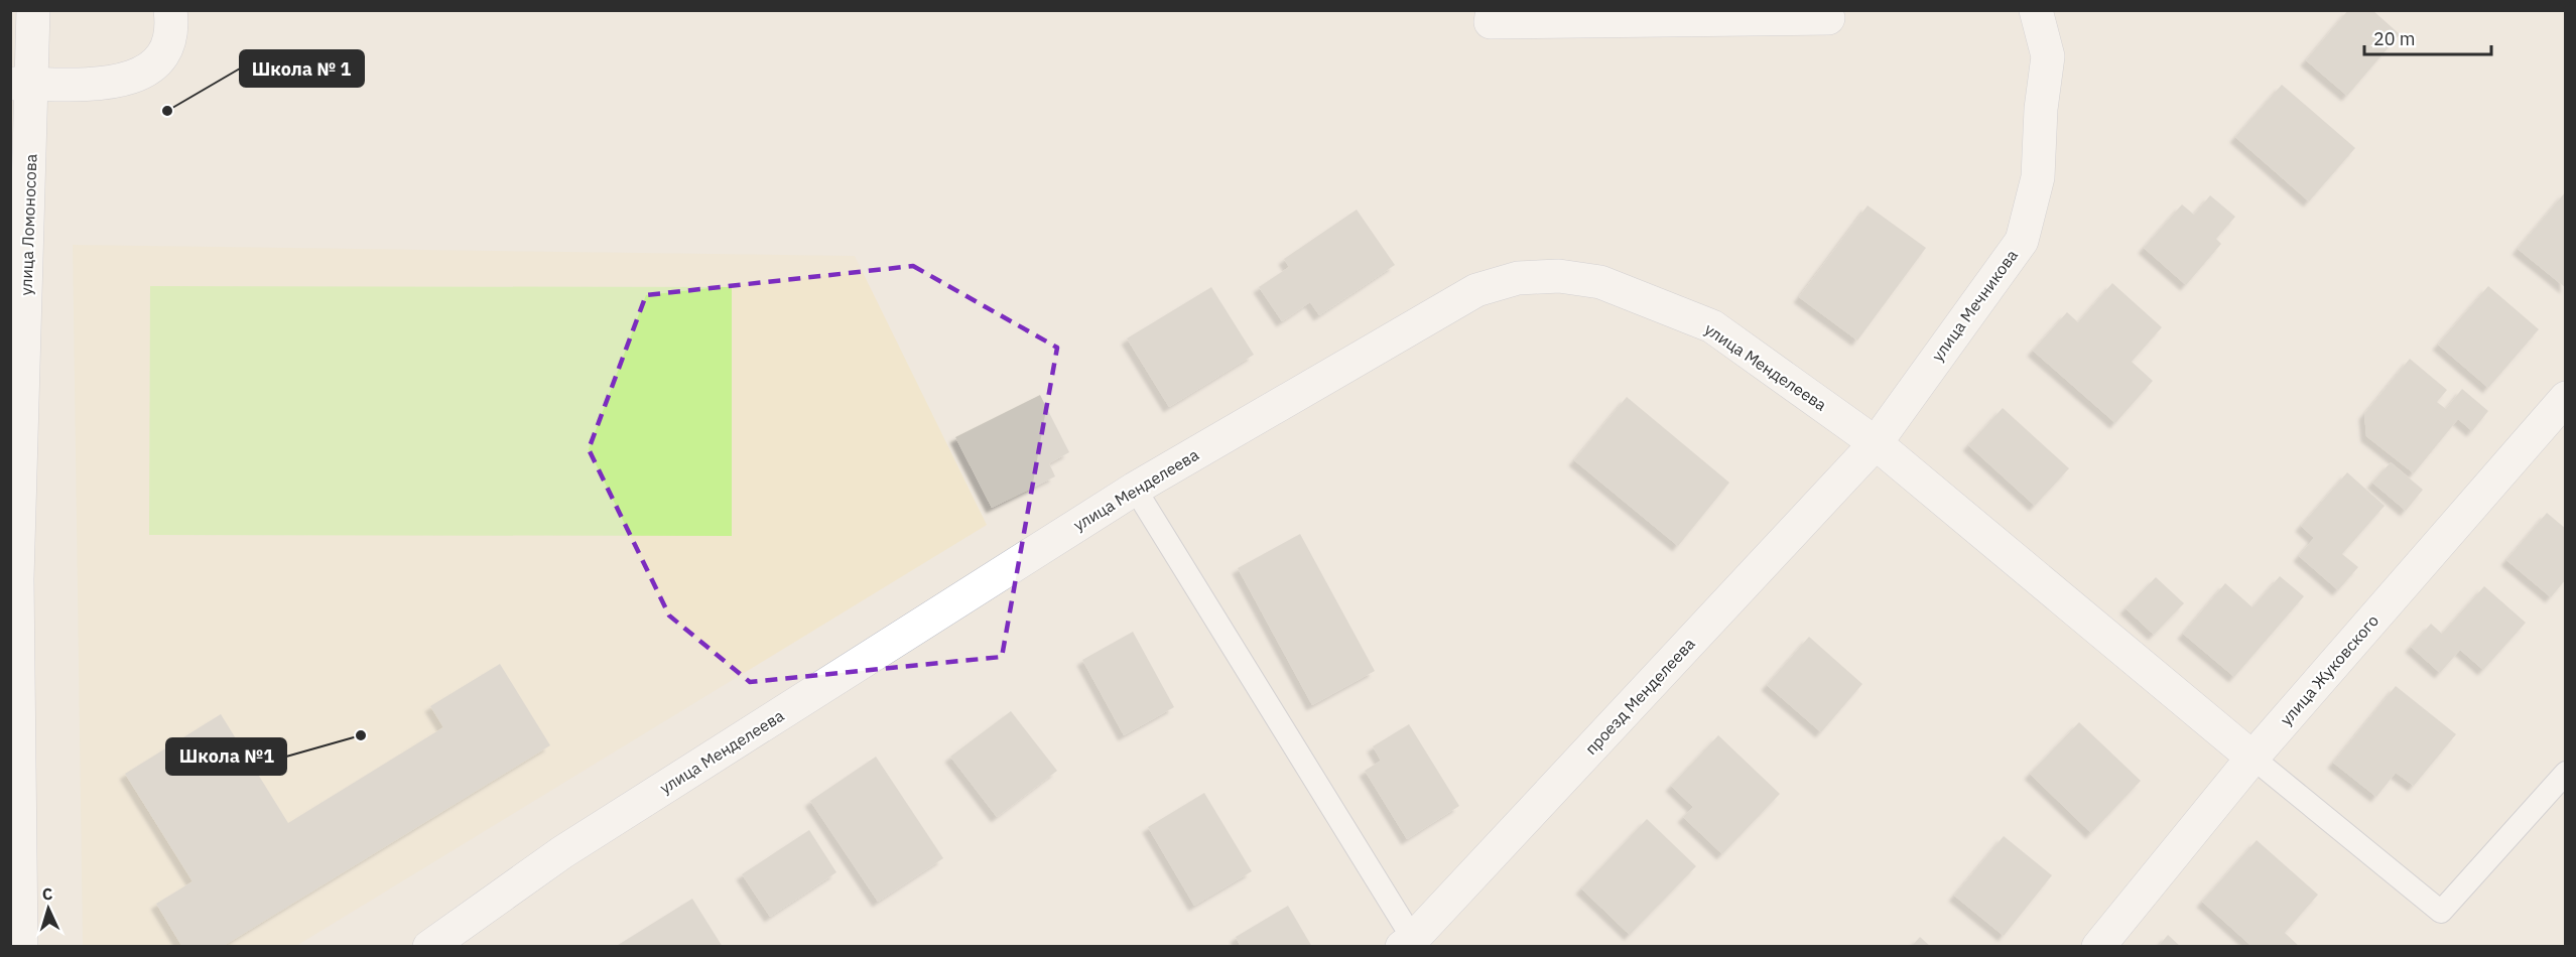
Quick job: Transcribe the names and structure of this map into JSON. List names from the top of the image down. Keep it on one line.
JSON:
{"streets":{"street":["улица Ломоносова","улица Мечникова","улица Менделеева","улица Жуковского","проезд Менделеева"]},"crossings":[["улица Мечникова","улица Менделеева"],["улица Мечникова","проезд Менделеева"],["улица Менделеева","улица Жуковского"],["улица Менделеева","проезд Менделеева"]],"places":["Школа № 1","Школа №1"],"scale_bar":"20 m","north":"top"}
